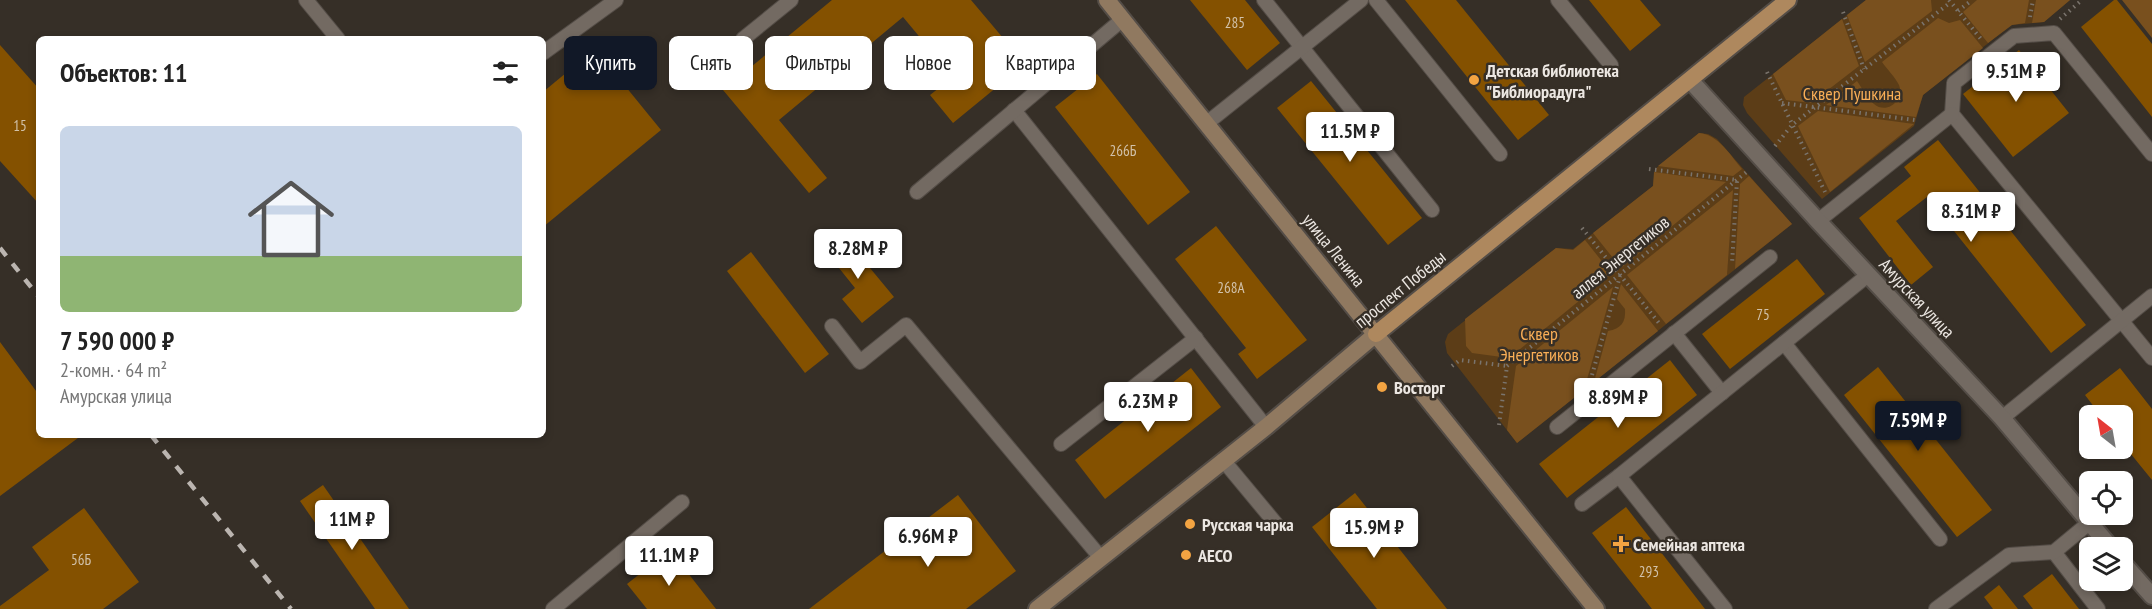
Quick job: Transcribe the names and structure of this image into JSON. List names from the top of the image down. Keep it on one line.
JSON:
{"streets":{"main road":["улица Ленина","проспект Победы"],"street":["Амурская улица"],"path":["аллея Энергетиков"]},"crossings":[["улица Ленина","проспект Победы"],["проспект Победы","Амурская улица"]],"parks":["Сквер Пушкина","Сквер Энергетиков"],"places":{"other":["Детская библиотека \"Библиорадуга\"","Восторг","Русская чарка","AECO"],"health":["Семейная аптека"]},"house_numbers":["285","15","266Б","268А","75","56Б","293"],"north":"top left","page":{"chip":["Купить","Снять","Фильтры","Новое","Квартира"],"heading":"Объектов: 11","price":["9.51M ₽","11.5M ₽","8.31M ₽","8.28M ₽","8.89M ₽","6.23M ₽","7.59M ₽","11M ₽","15.9M ₽","6.96M ₽","11.1M ₽"],"list":[{"name":"7 590 000 ₽","note":"2-комн. · 64 m² · Амурская улица"}]}}
